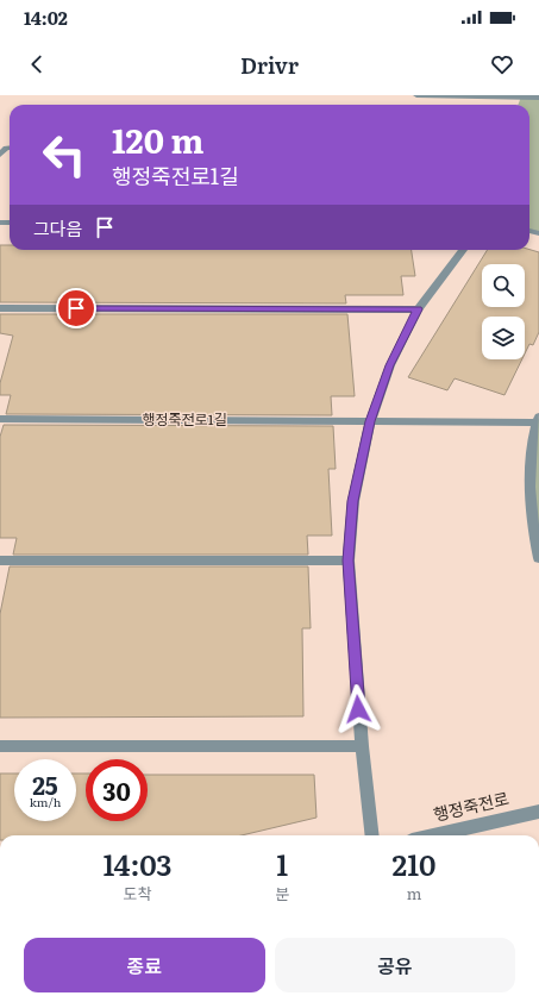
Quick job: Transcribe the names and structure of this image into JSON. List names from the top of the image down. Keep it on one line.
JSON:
{"streets":{"street":["행정죽전로1길","행정죽전로"]},"page":{"status":"14:02","header":"Drivr","turn":["120 m","행정죽전로1길"],"then":"그다음","speed":"25 km/h","limit":"30","eta":["14:03","도착","1","분","210","m"],"buttons":["종료","공유"]}}
